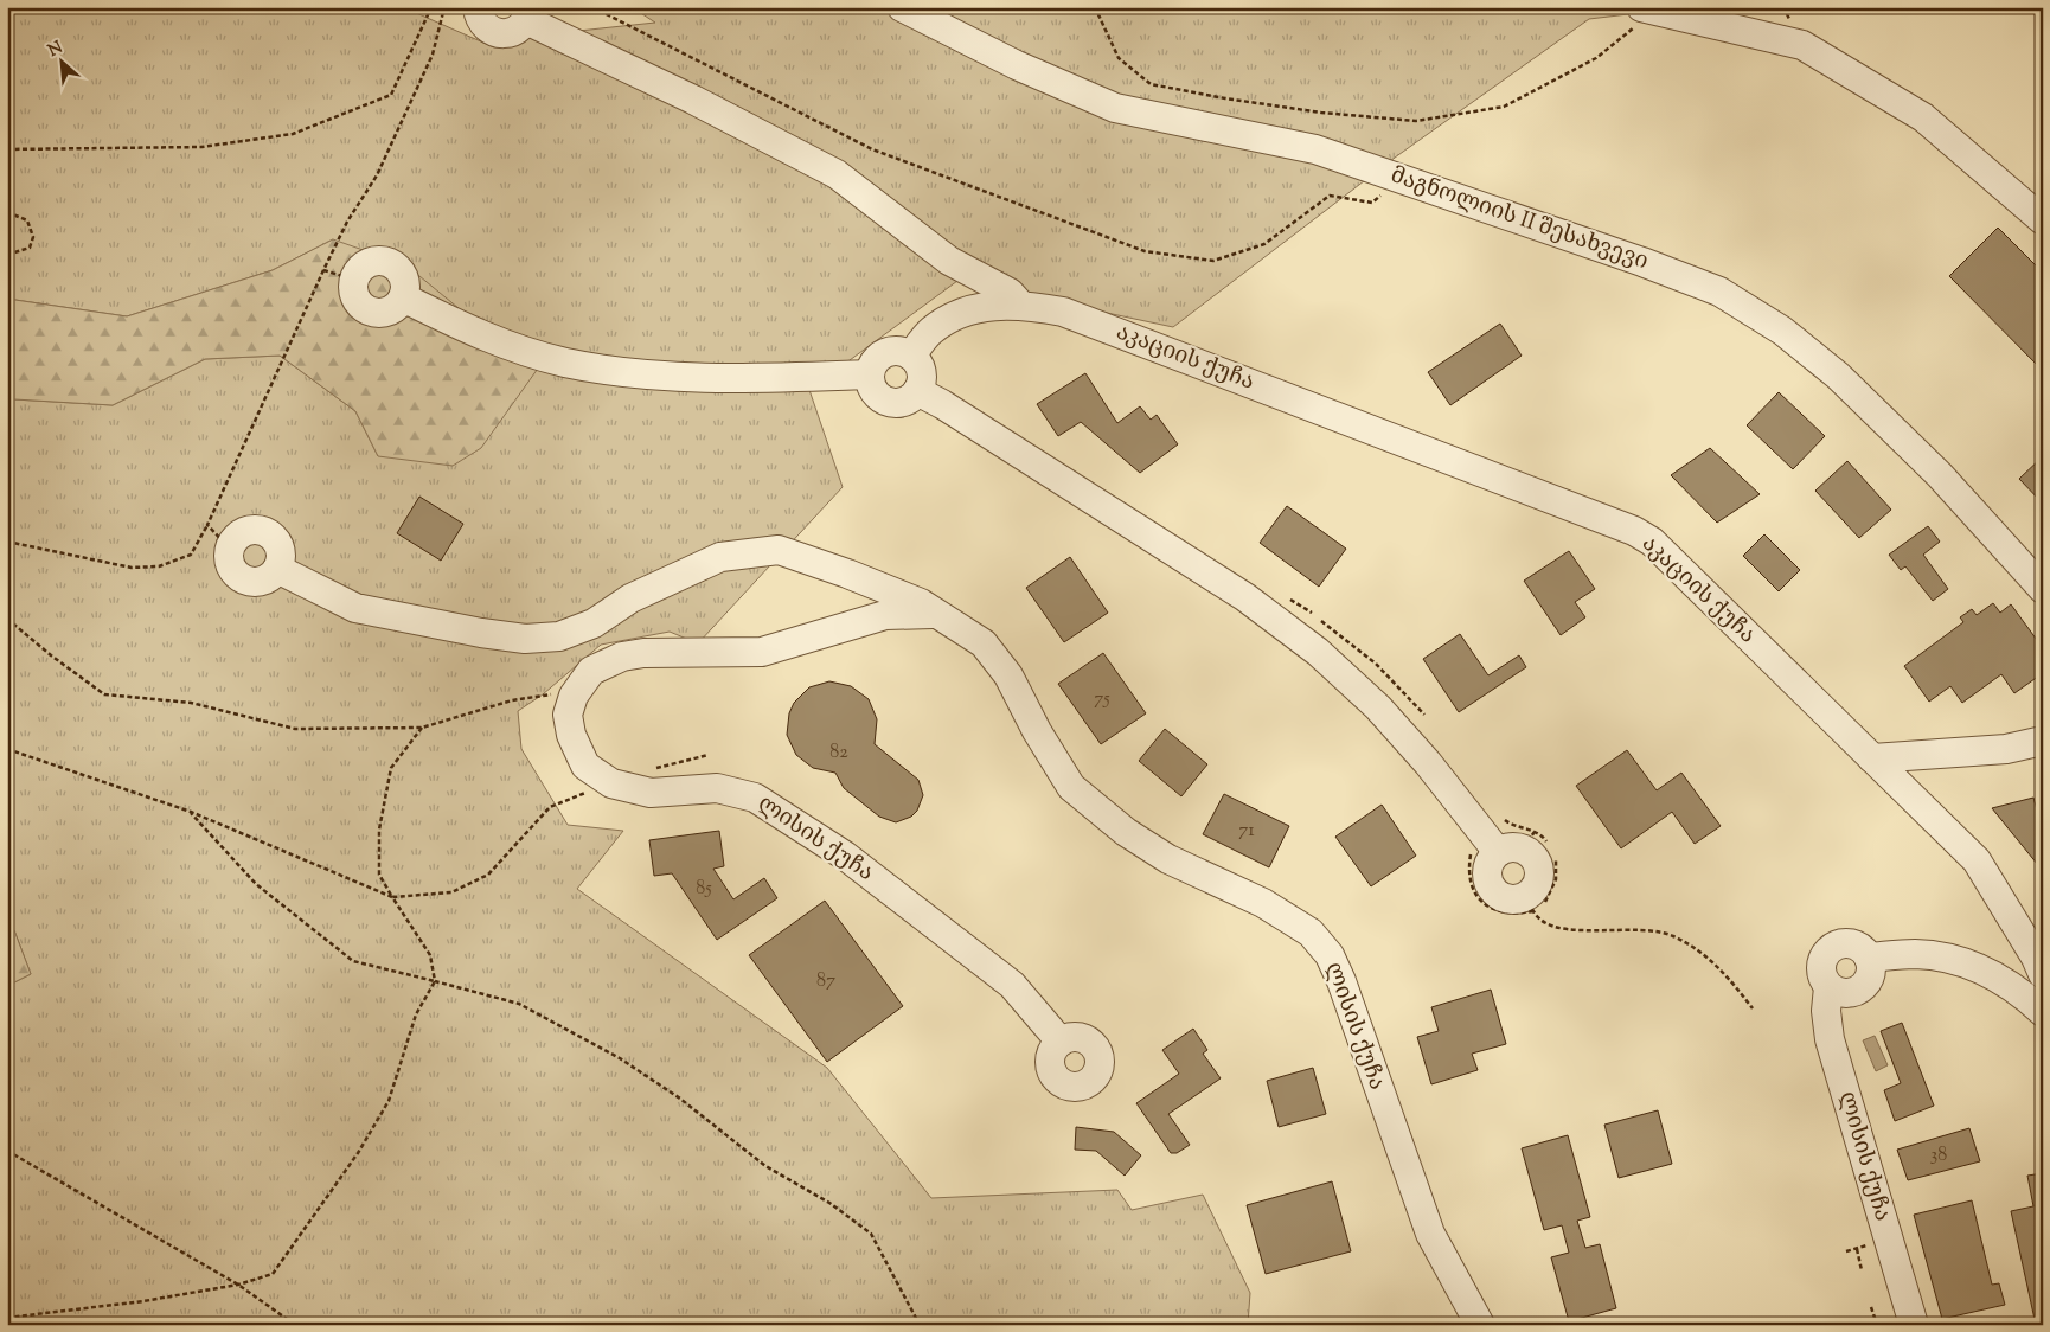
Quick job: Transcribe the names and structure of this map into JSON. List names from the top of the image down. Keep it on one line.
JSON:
{"streets":{"street":["მაგნოლიის II შესახვევი","აკაციის ქუჩა","ლისის ქუჩა"]},"house_numbers":["75","82","71","85","87","38"],"north":"top left"}
